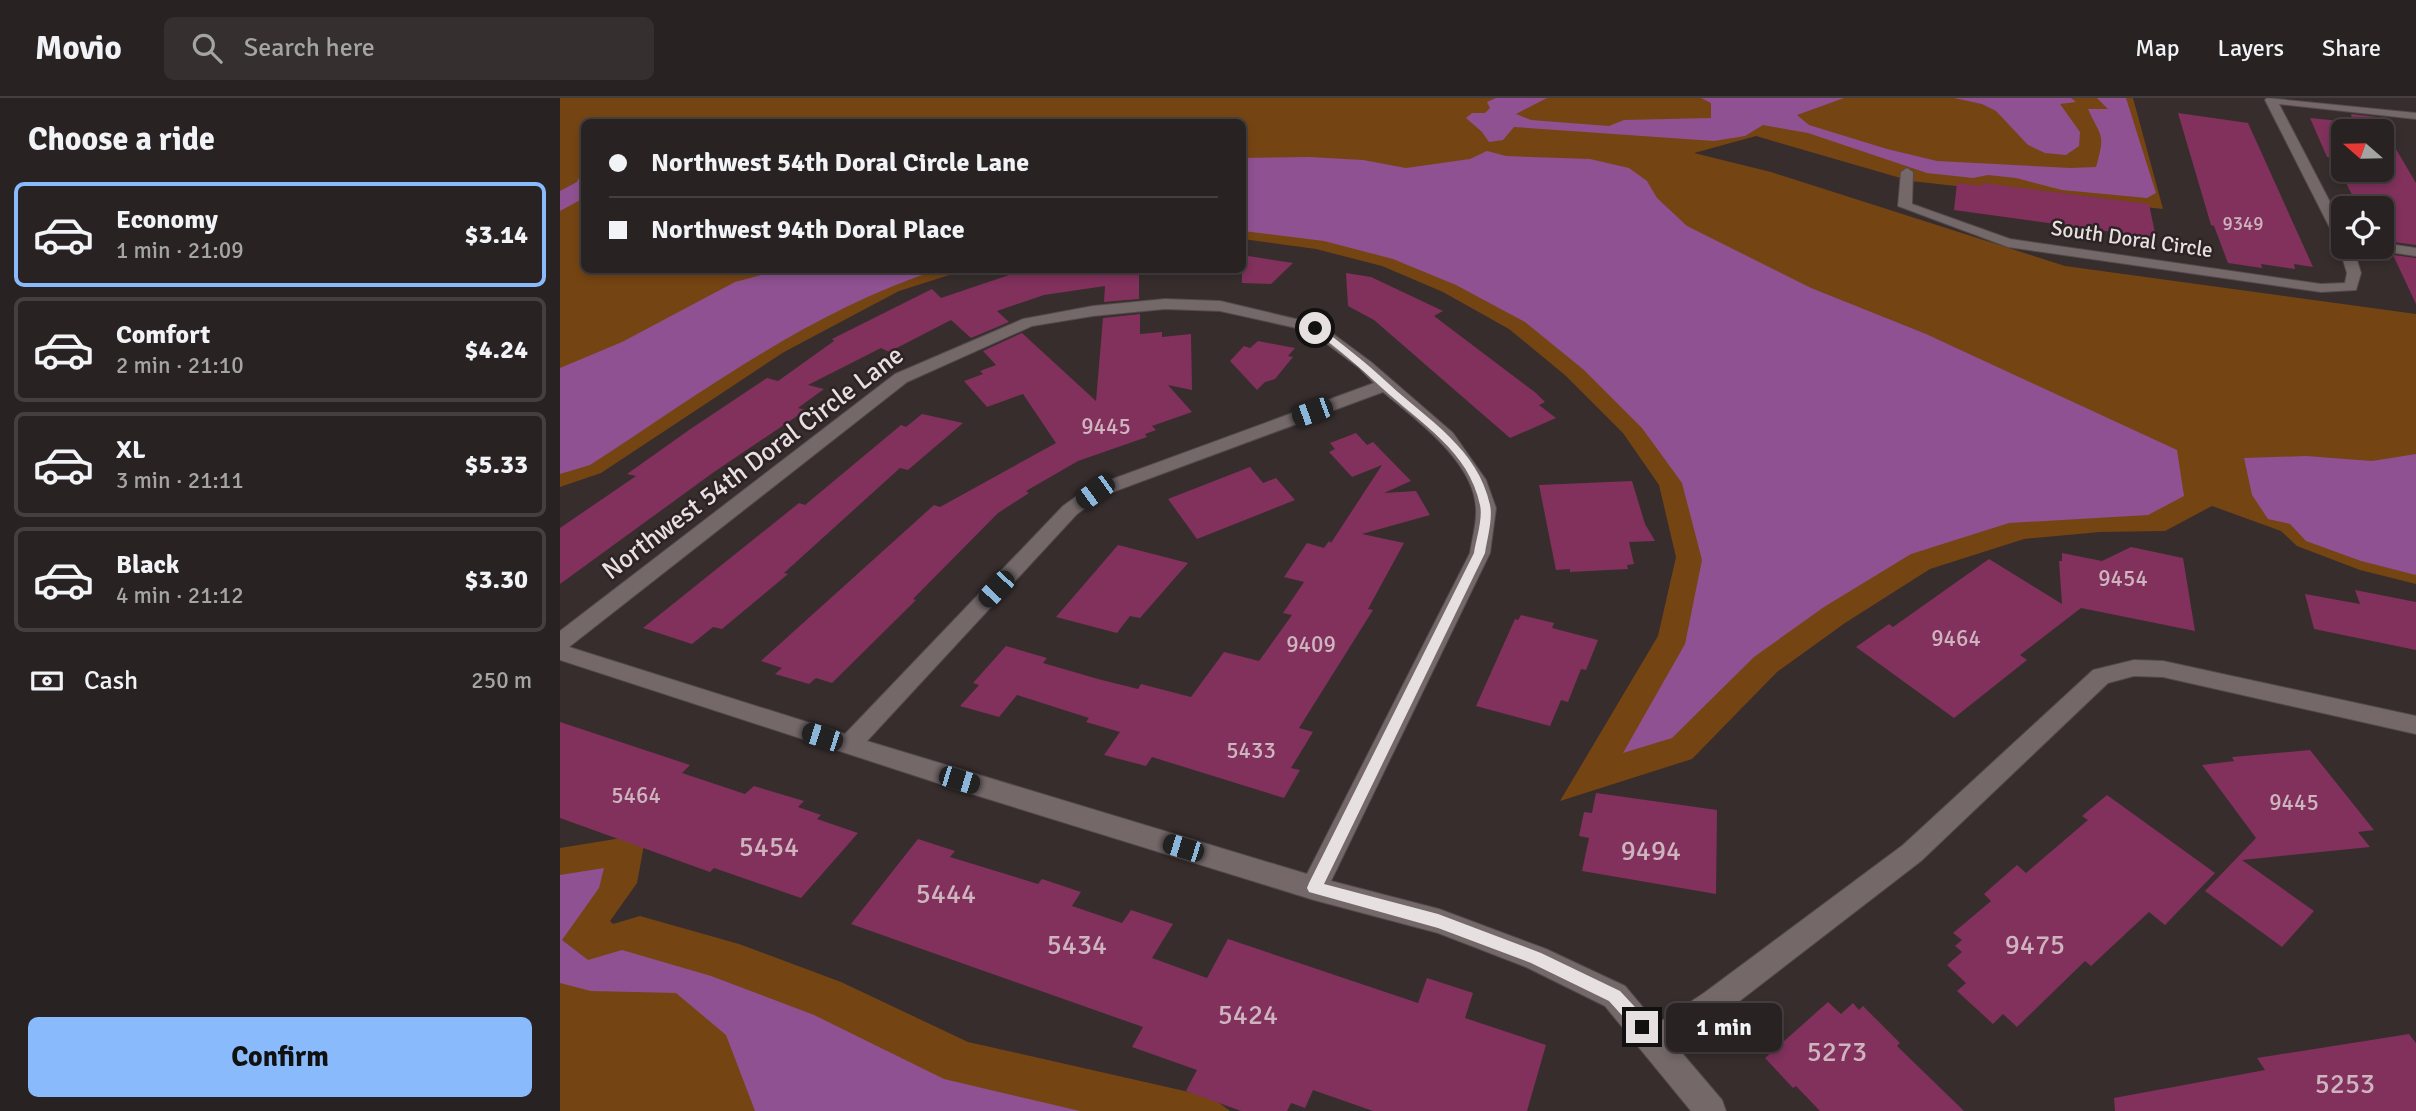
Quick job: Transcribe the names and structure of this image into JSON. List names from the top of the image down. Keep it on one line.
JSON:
{"streets":{"street":["South Doral Circle","Northwest 54th Doral Circle Lane"]},"house_numbers":["9349","9445","9454","9464","9409","5433","5464","9445","5454","9494","5444","5434","9475","5424","5273","5253"],"north":"left","page":{"header":"Movio","search":"Search here","nav":["Map","Layers","Share"],"heading":"Choose a ride","banner":["Northwest 54th Doral Circle Lane","Northwest 94th Doral Place"],"list":[{"name":"Economy","note":"1 min · 21:09","value":"$3.14"},{"name":"Comfort","note":"2 min · 21:10","value":"$4.24"},{"name":"XL","note":"3 min · 21:11","value":"$5.33"},{"name":"Black","note":"4 min · 21:12","value":"$3.30"}],"pay":["Cash","250 m"],"buttons":"Confirm","bubble":"1 min"}}
